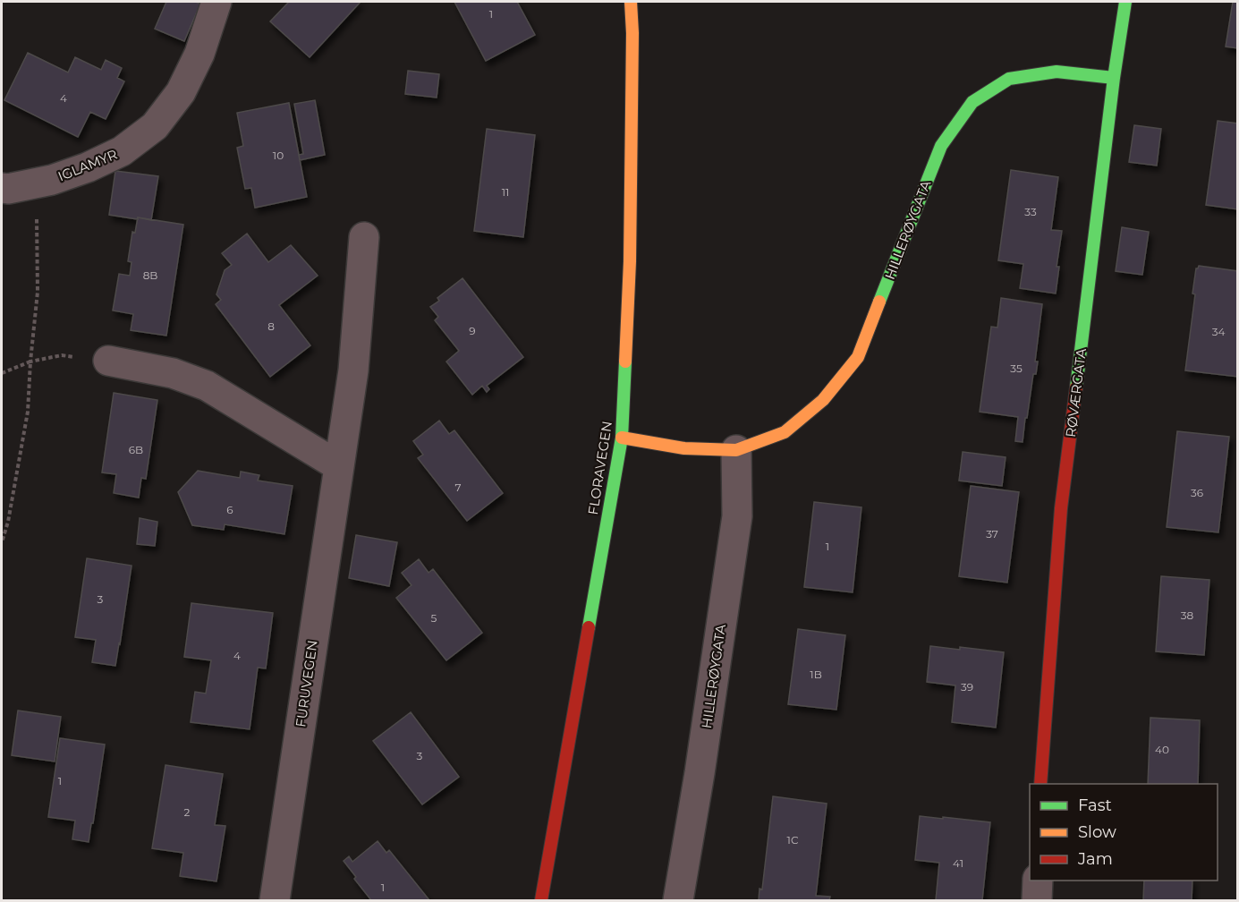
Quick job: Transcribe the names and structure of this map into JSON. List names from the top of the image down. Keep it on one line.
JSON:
{"streets":{"street":["IGLAMYR","HILLERØYGATA","RØVÆRGATA","FLORAVEGEN","FURUVEGEN"]},"crossings":[["HILLERØYGATA","RØVÆRGATA"],["HILLERØYGATA","FLORAVEGEN"]],"house_numbers":["1","4","10","11","33","8B","8","9","34","35","6B","7","36","6","37","1","3","38","5","4","1B","39","40","3","1","2","1C","41","1"],"legend":["Fast","Slow","Jam"]}
